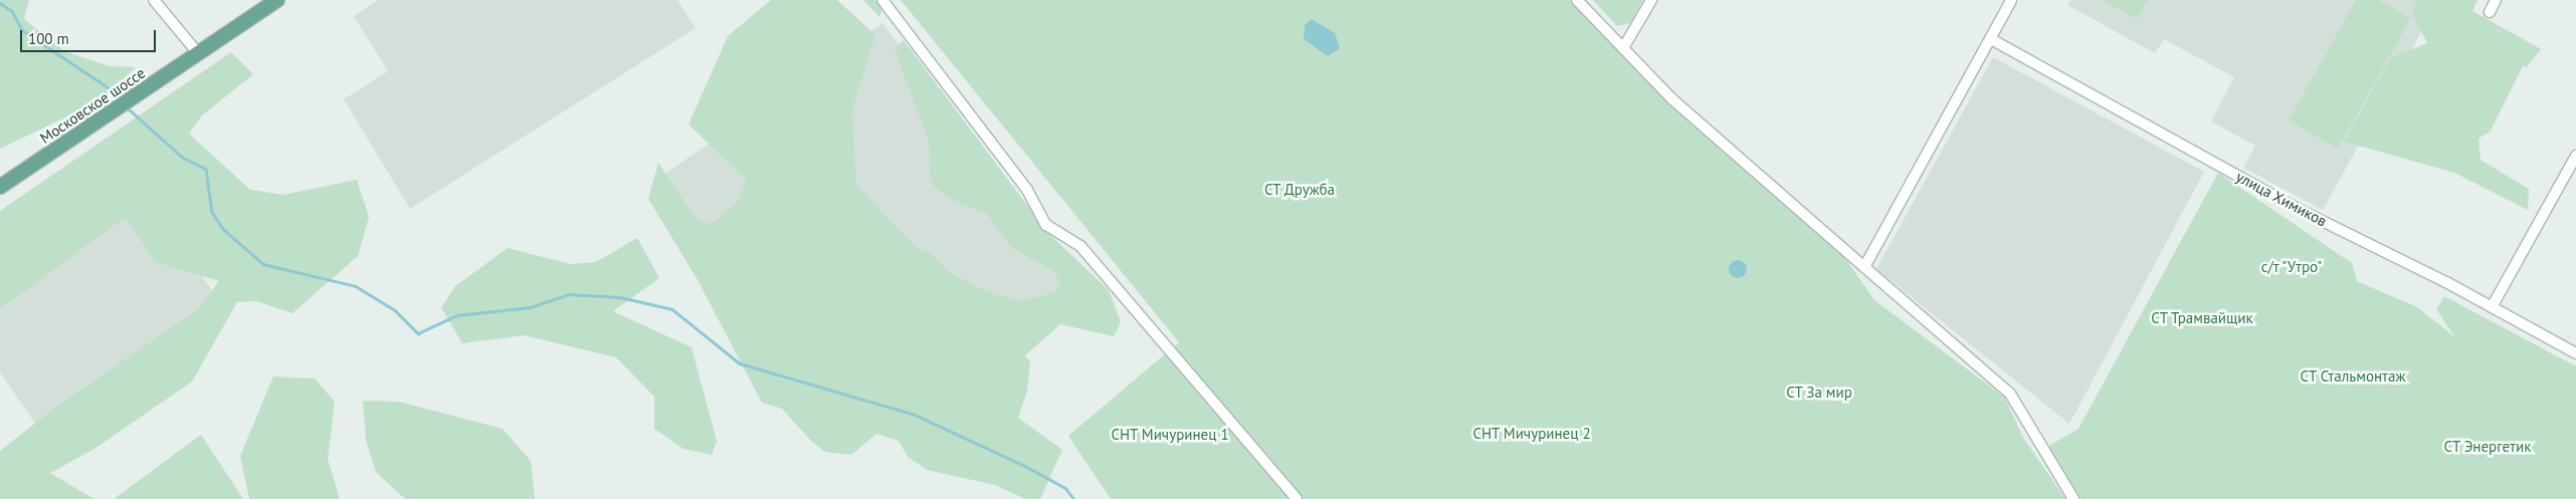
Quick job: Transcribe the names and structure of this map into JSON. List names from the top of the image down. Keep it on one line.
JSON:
{"streets":{"main road":["Московское шоссе"],"street":["улица Химиков"]},"parks":["СТ Дружба","с/т \"Утро\"","СТ Трамвайщик","СТ Стальмонтаж","СТ За мир","СНТ Мичуринец 2","СНТ Мичуринец 1","СТ Энергетик"],"scale_bar":"100 m"}
